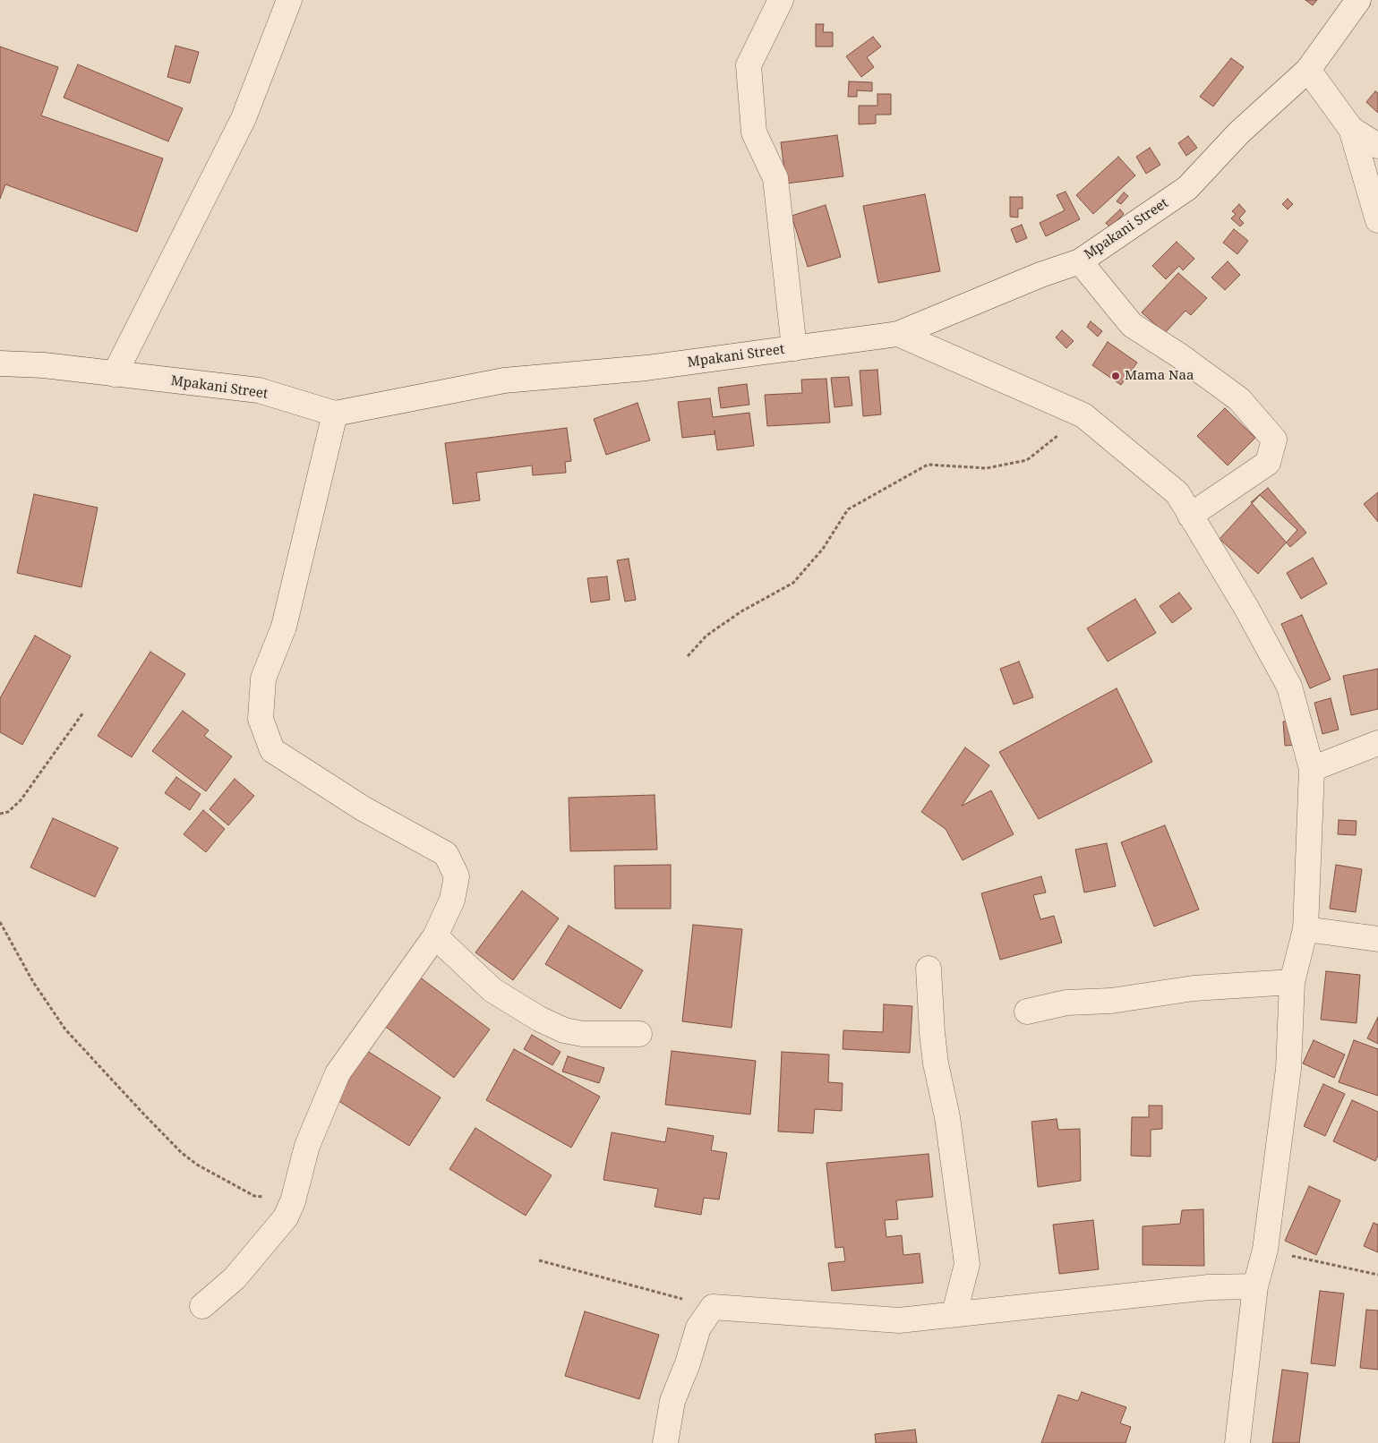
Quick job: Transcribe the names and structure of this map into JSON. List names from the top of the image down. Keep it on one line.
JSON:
{"streets":{"street":["Mpakani Street"]},"places":["Mama Naa"]}
